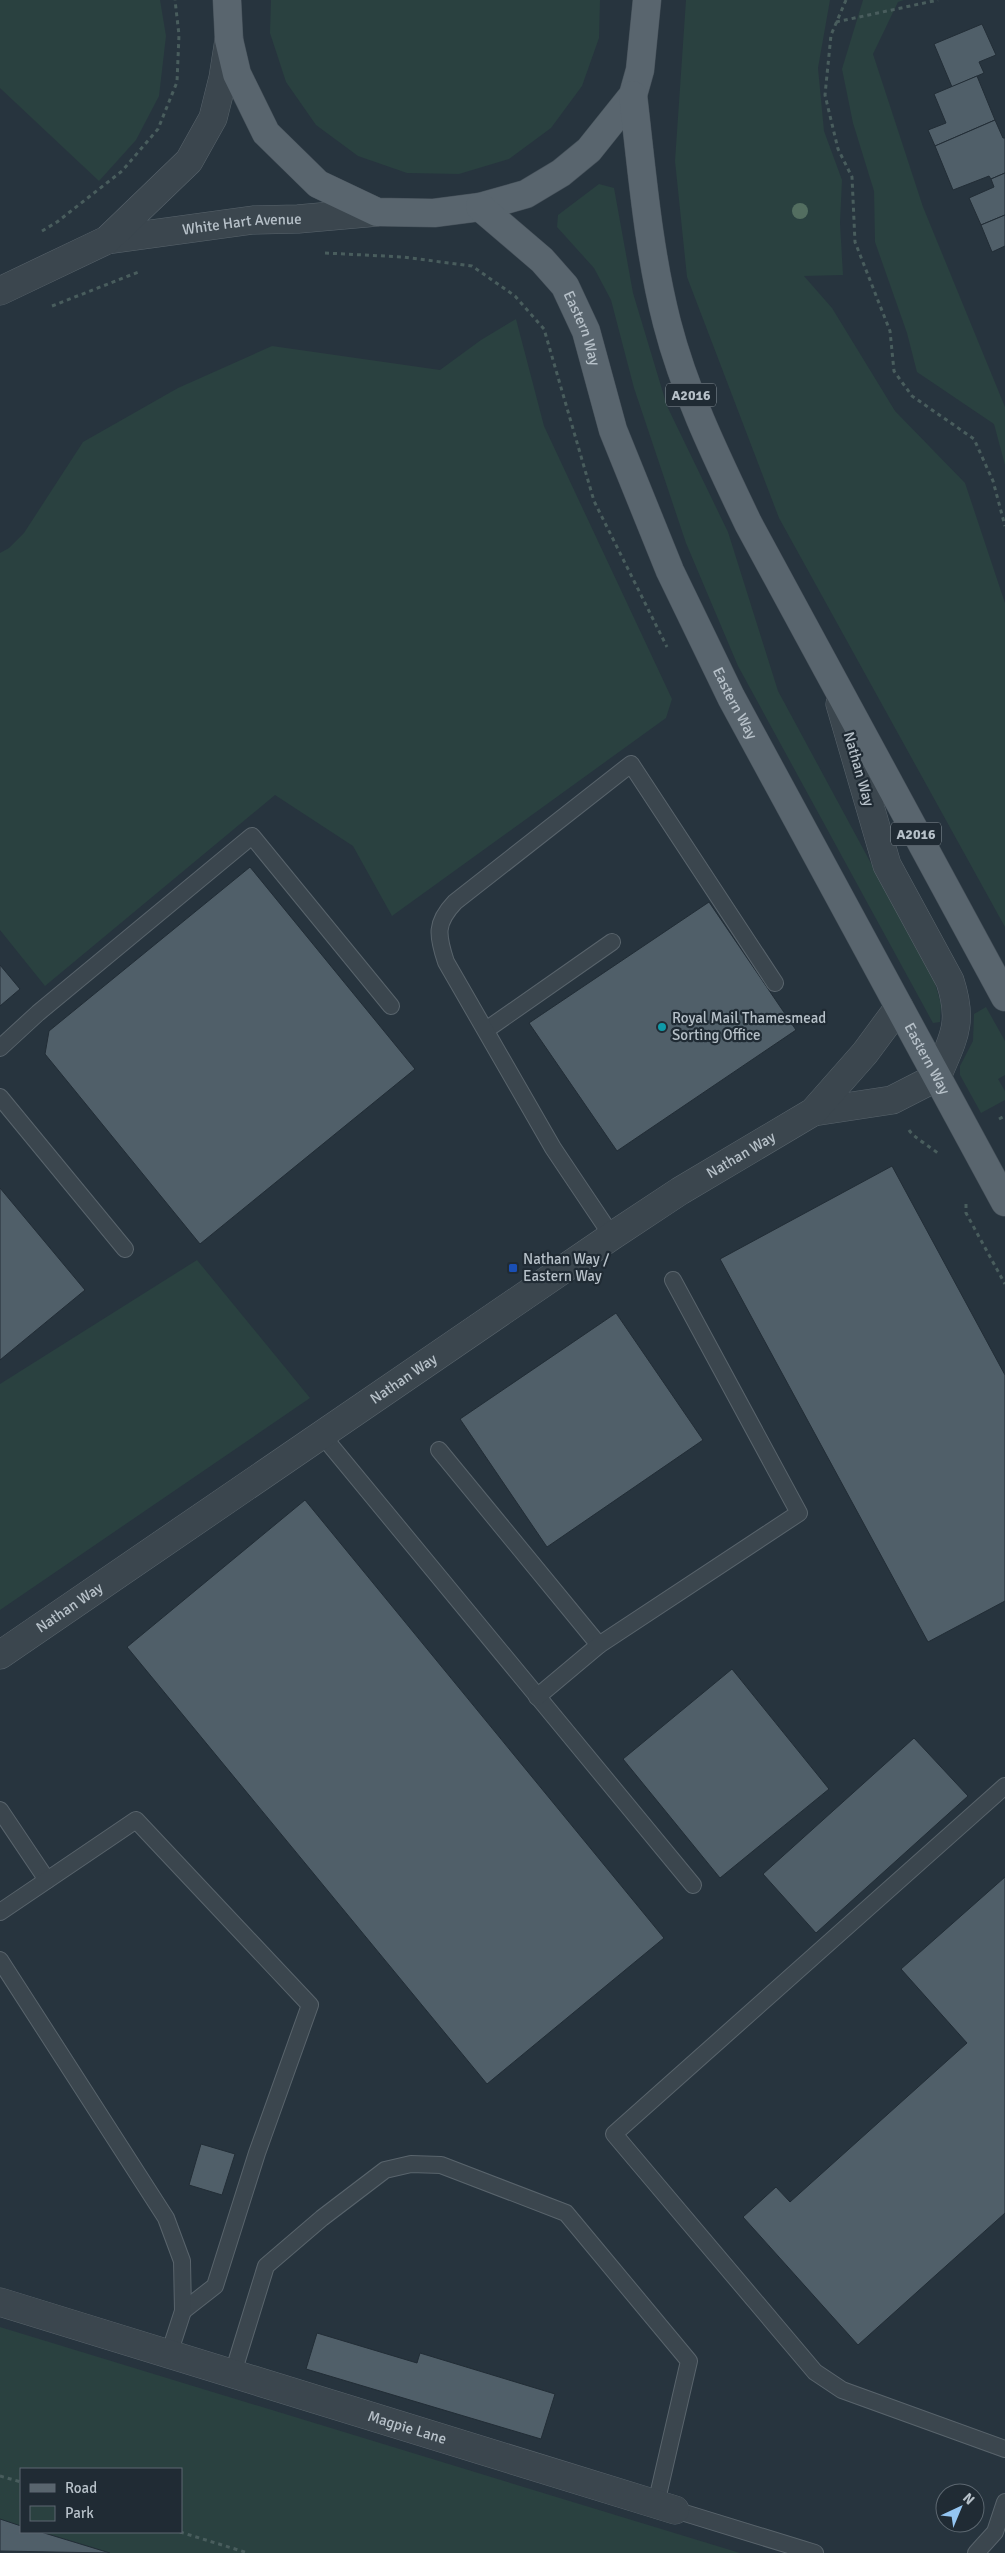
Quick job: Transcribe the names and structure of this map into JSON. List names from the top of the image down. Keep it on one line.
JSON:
{"streets":{"main road":["Eastern Way","A2016"],"street":["White Hart Avenue","Nathan Way","Magpie Lane"]},"crossings":[["Eastern Way","Nathan Way"],["A2016","Nathan Way"]],"places":{"other":["Royal Mail Thamesmead Sorting Office"],"transit":["Nathan Way / Eastern Way"]},"legend":["Road","Park"],"north":"top right"}
